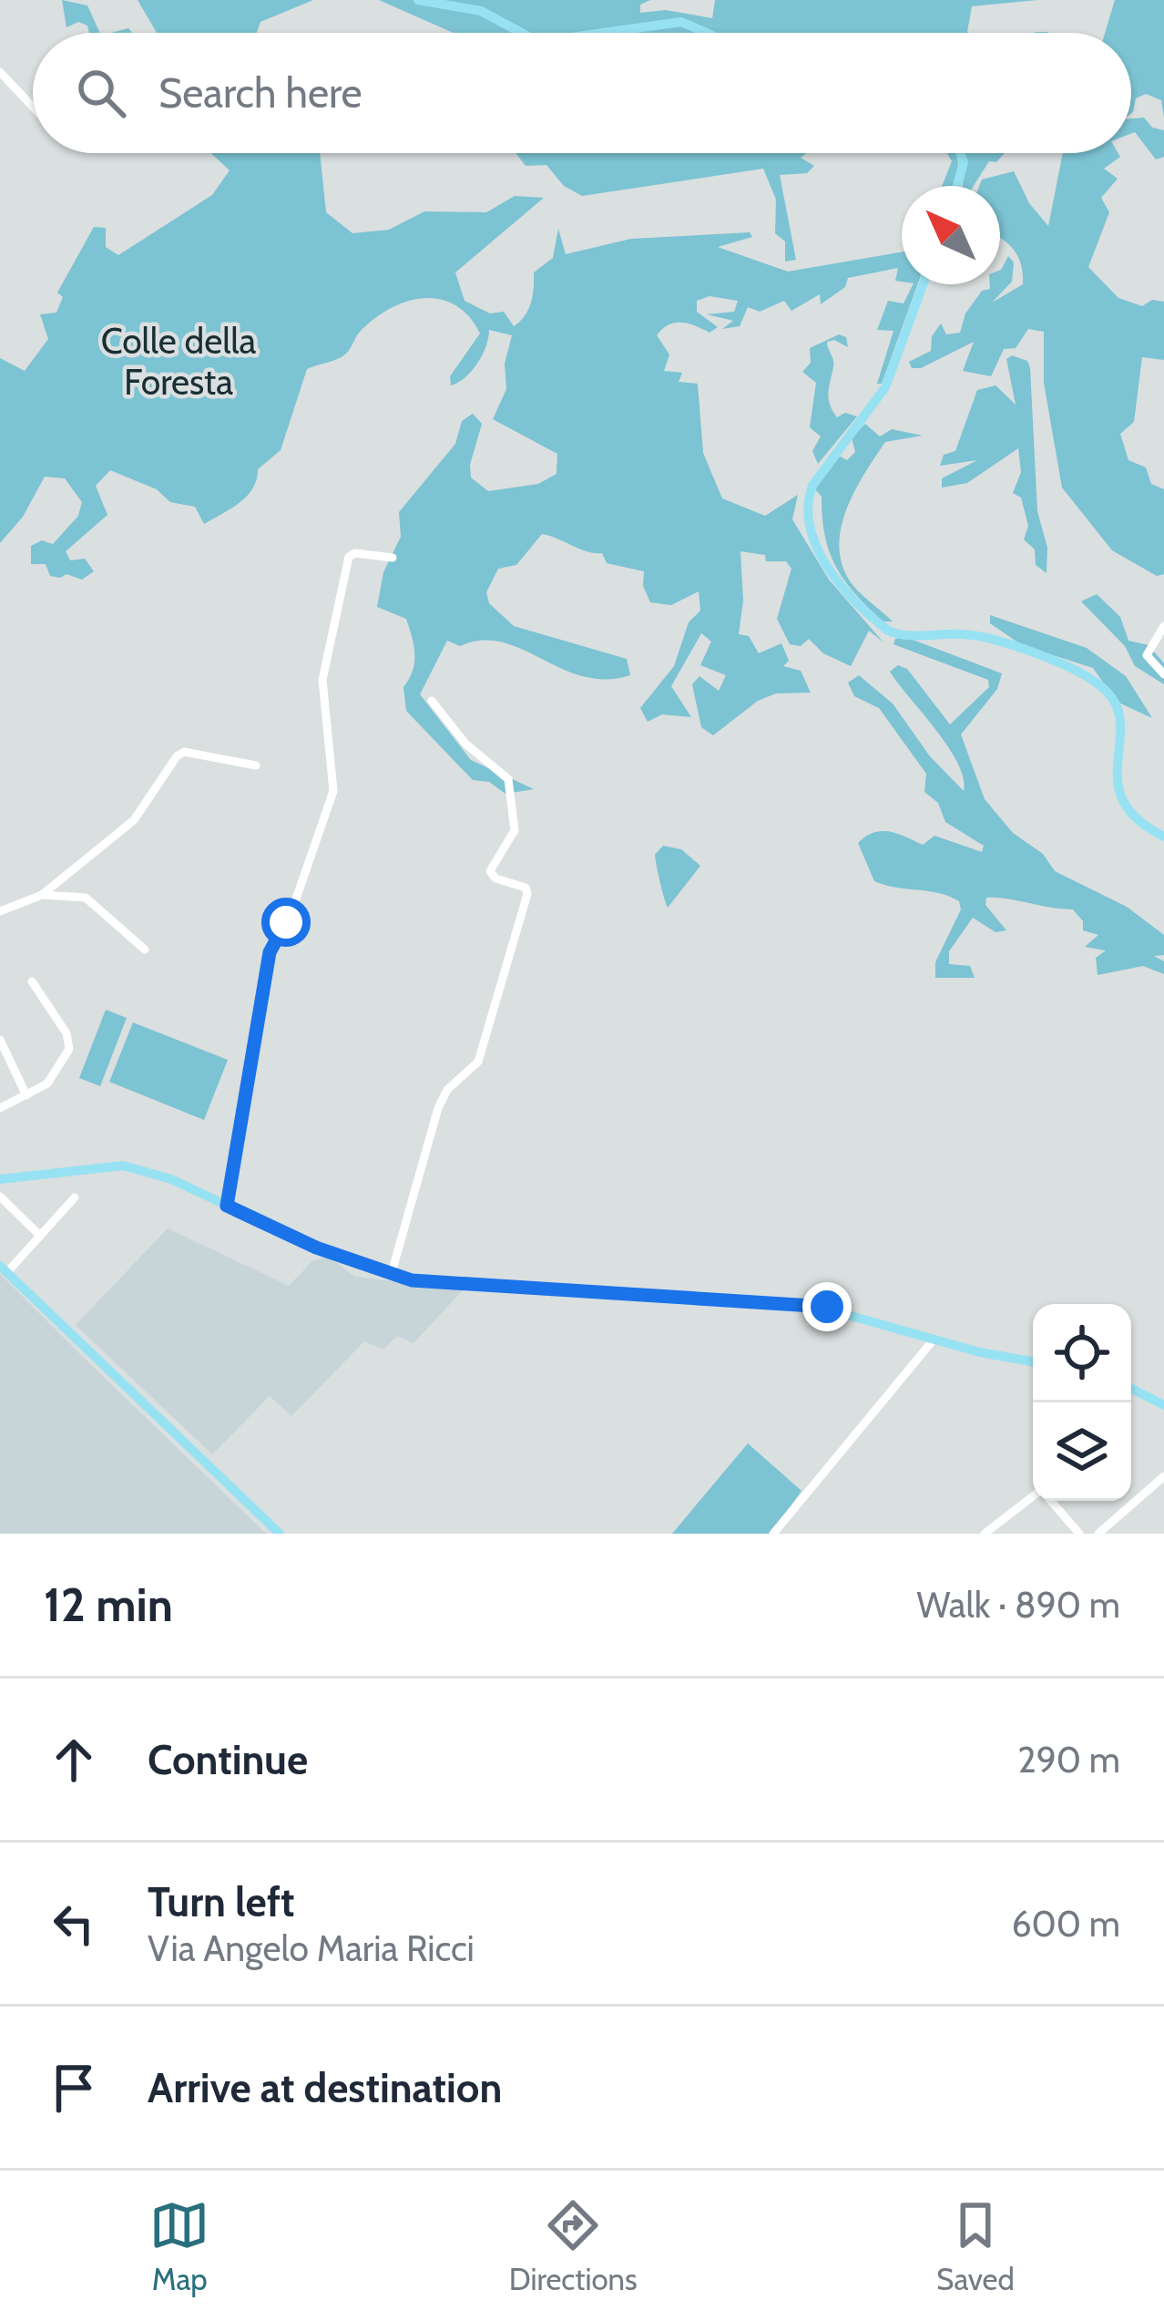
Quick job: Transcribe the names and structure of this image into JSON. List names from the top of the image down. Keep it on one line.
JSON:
{"parks":["Colle della Foresta"],"north":"top left","page":{"search":"Search here","heading":["12 min","Walk · 890 m"],"list":[["Continue","290 m"],["Turn left","Via Angelo Maria Ricci","600 m"],"Arrive at destination"],"nav":["Map","Directions","Saved"]}}
